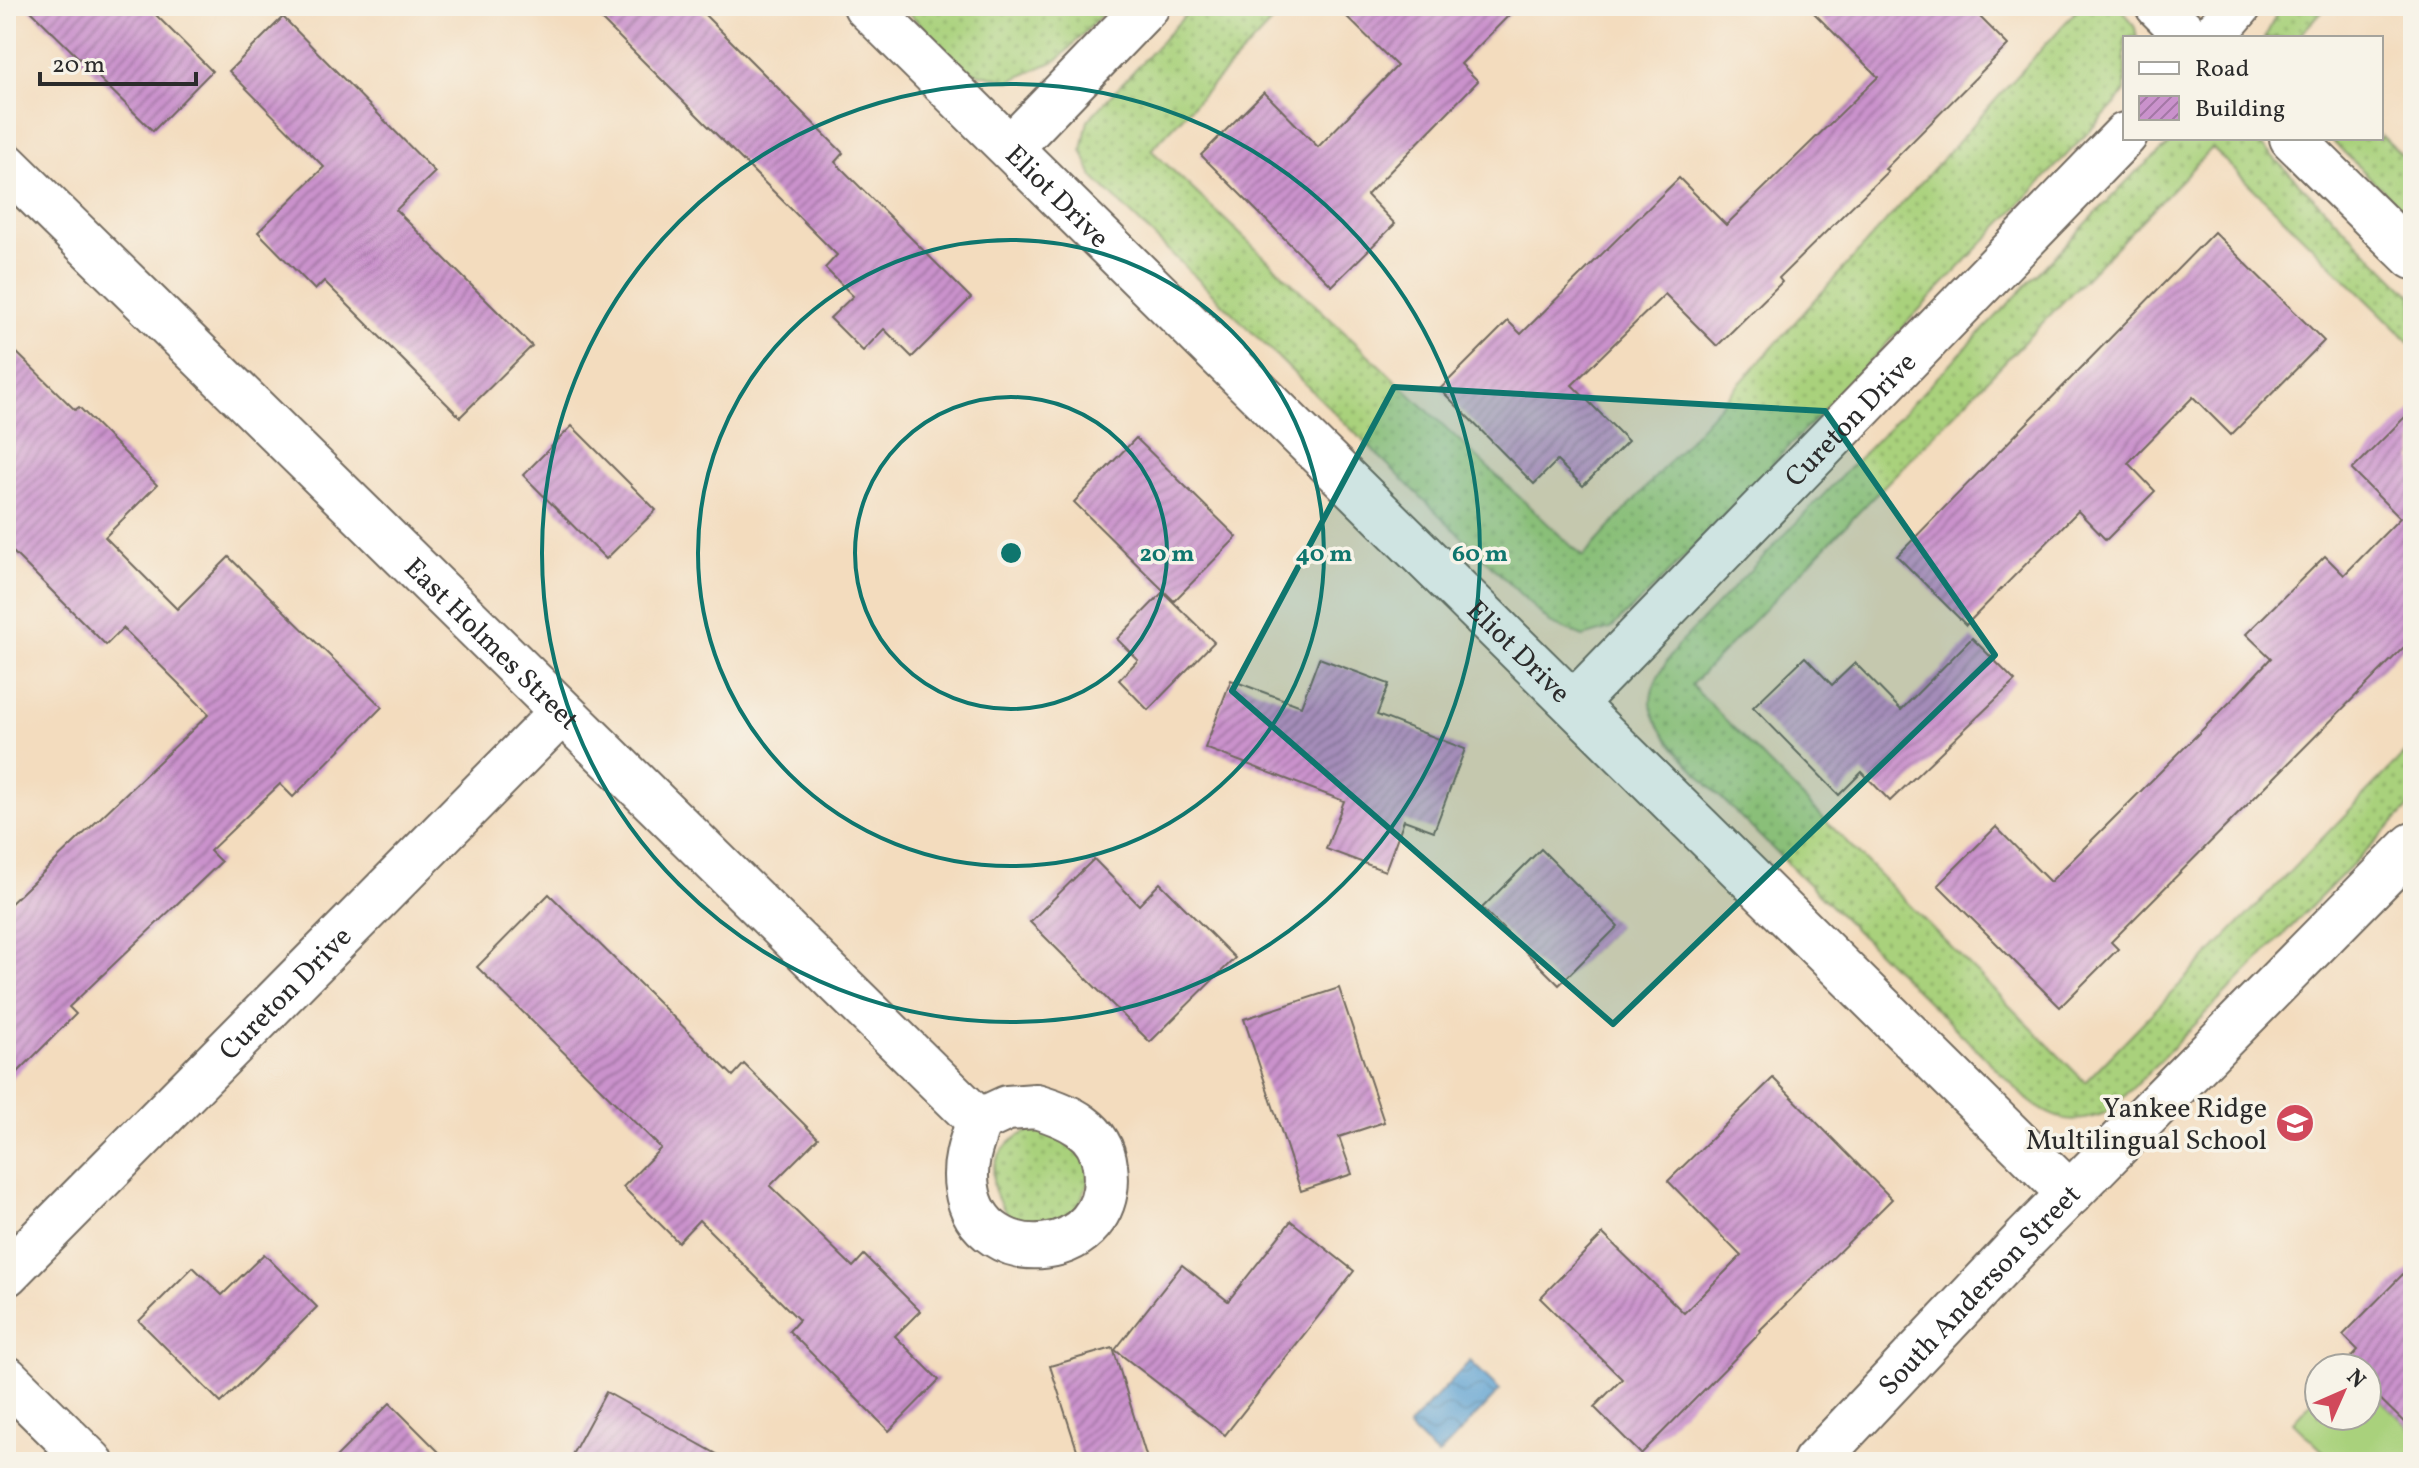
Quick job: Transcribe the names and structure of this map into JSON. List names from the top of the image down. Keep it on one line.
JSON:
{"streets":{"street":["Eliot Drive","Cureton Drive","East Holmes Street","South Anderson Street"]},"crossings":[["Eliot Drive","Cureton Drive"],["Eliot Drive","South Anderson Street"],["Cureton Drive","East Holmes Street"]],"places":{"school or university":["Yankee Ridge Multilingual School"]},"legend":["Road","Building"],"scale_bar":"20 m","north":"top right","rings":["20 m","40 m","60 m"]}
